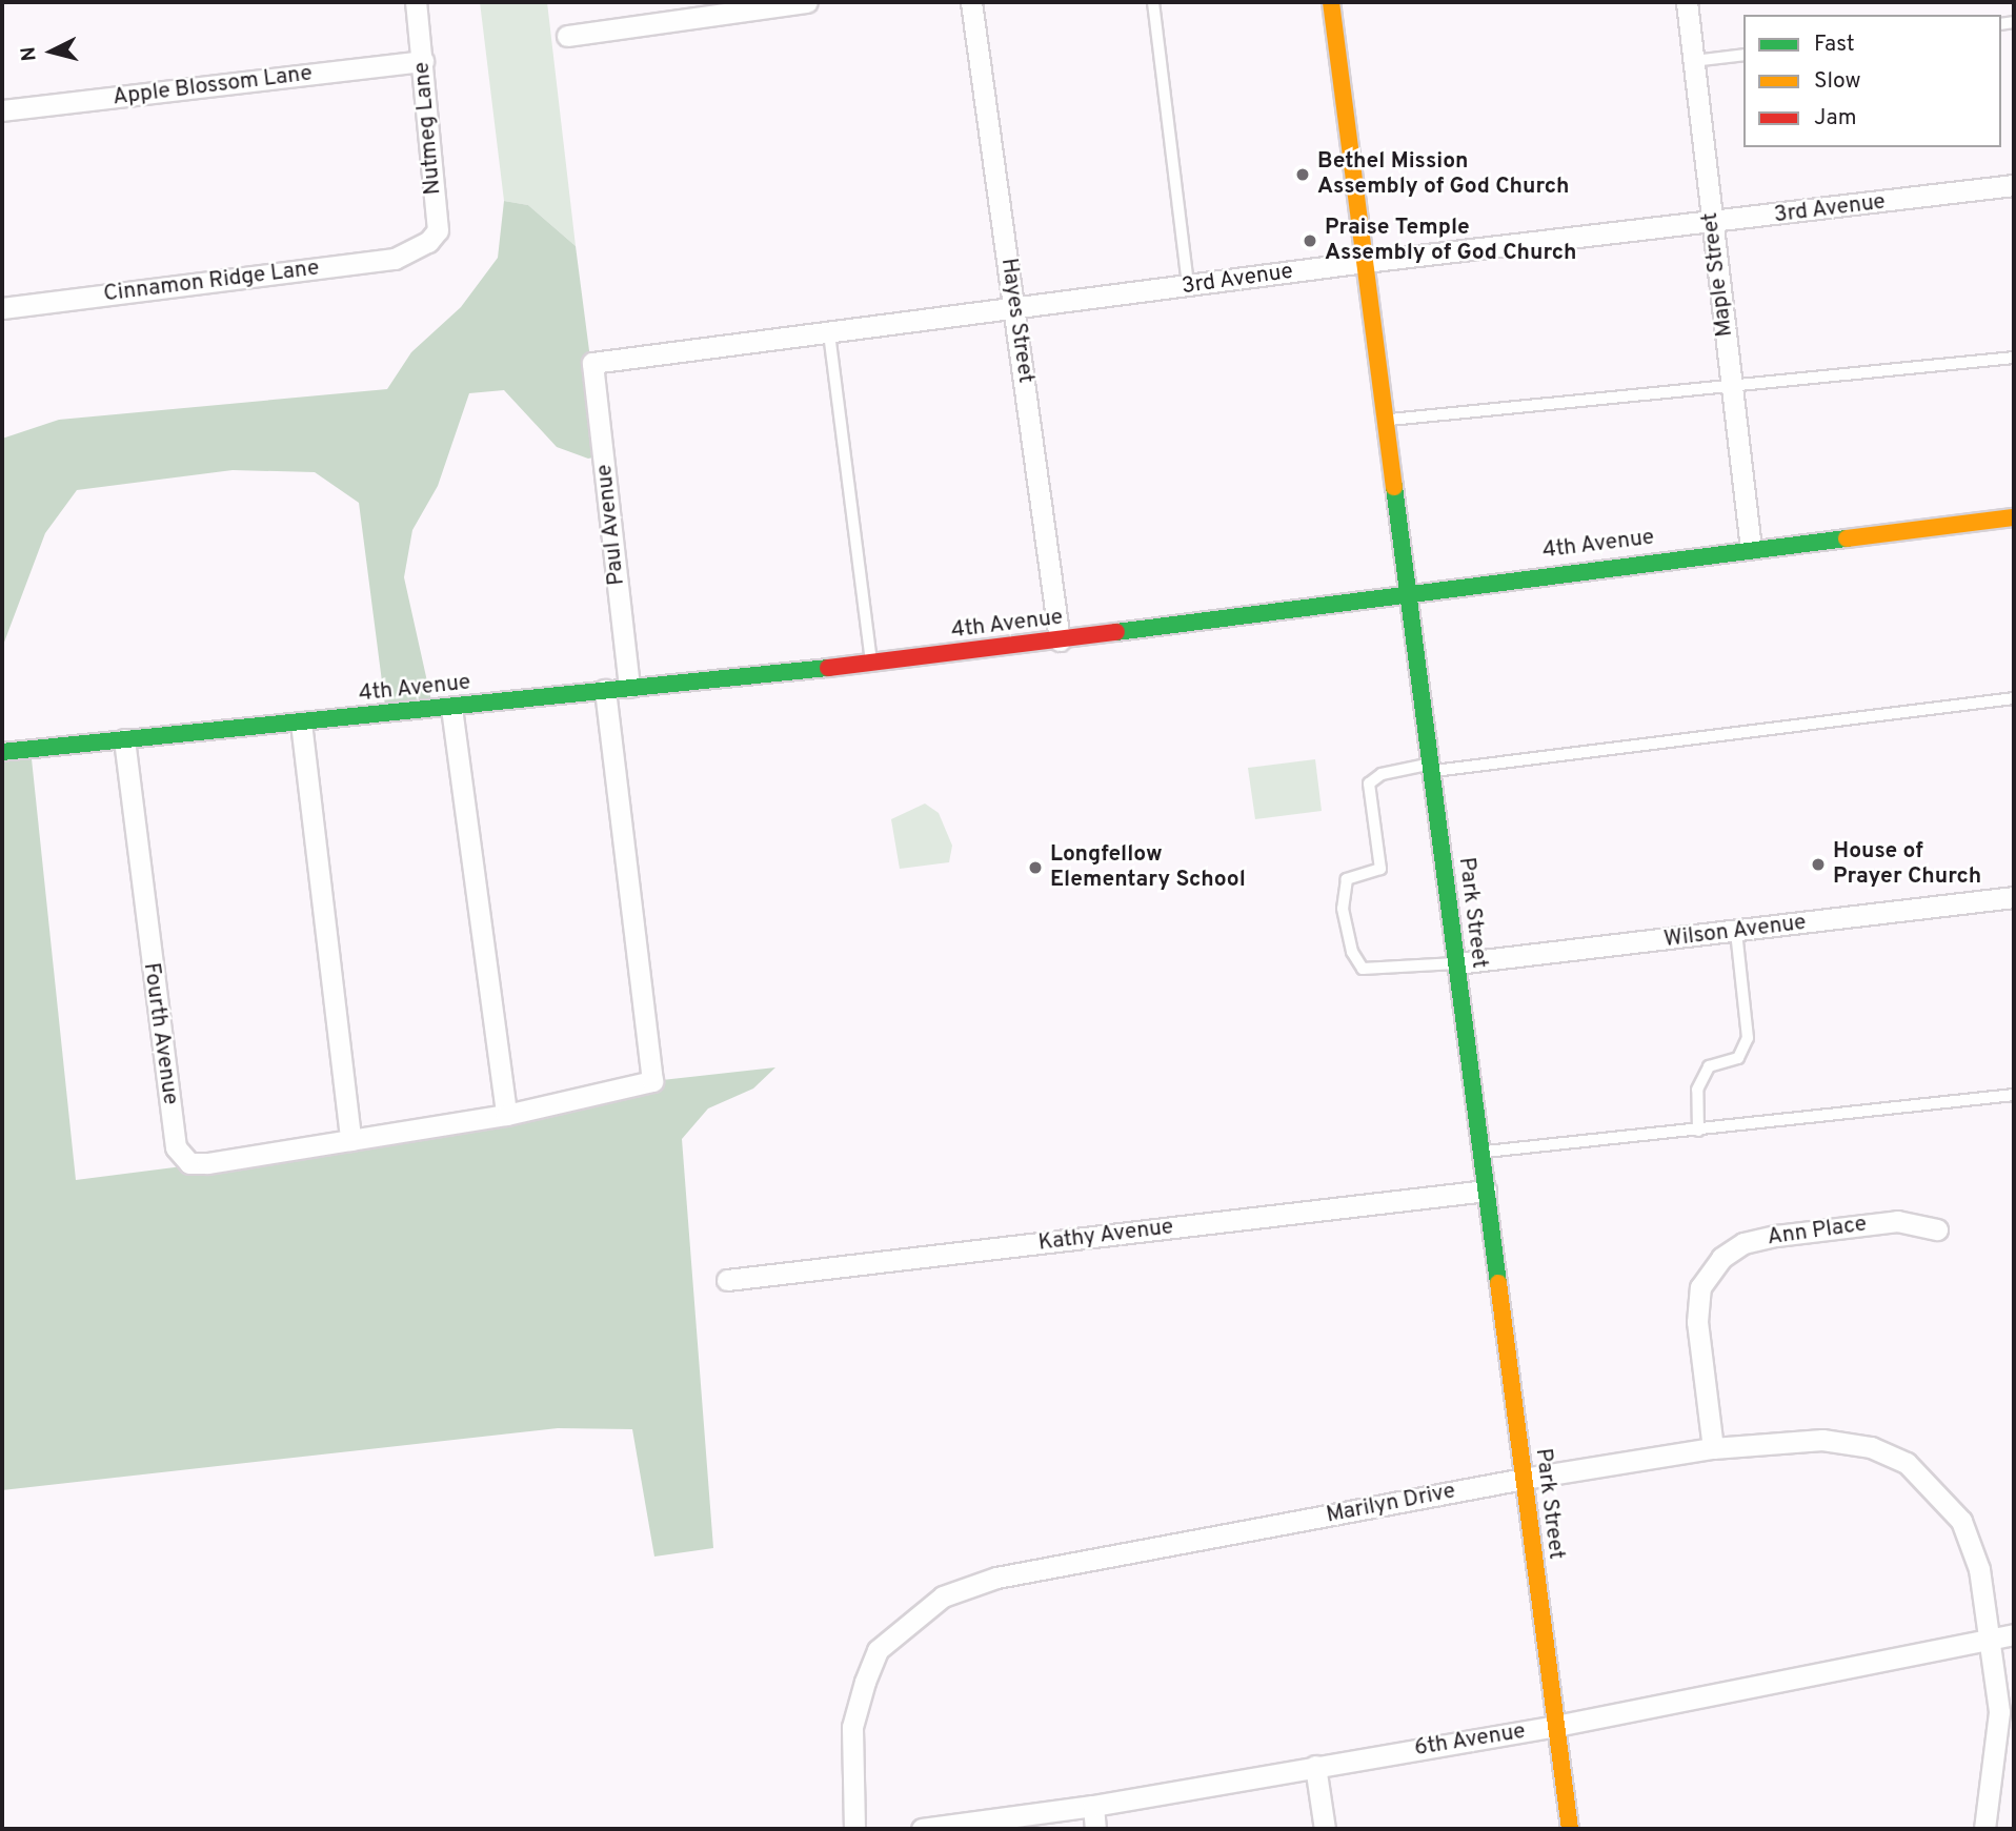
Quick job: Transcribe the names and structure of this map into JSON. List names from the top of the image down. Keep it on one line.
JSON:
{"streets":{"street":["Apple Blossom Lane","Nutmeg Lane","3rd Avenue","Maple Street","Cinnamon Ridge Lane","Hayes Street","Paul Avenue","4th Avenue","Park Street","Wilson Avenue","Fourth Avenue","Ann Place","Kathy Avenue","Marilyn Drive","6th Avenue"]},"crossings":[["Apple Blossom Lane","Nutmeg Lane"],["Nutmeg Lane","Cinnamon Ridge Lane"],["3rd Avenue","Maple Street"],["3rd Avenue","Hayes Street"],["3rd Avenue","Paul Avenue"],["3rd Avenue","Park Street"],["Maple Street","4th Avenue"],["Hayes Street","4th Avenue"],["Paul Avenue","4th Avenue"],["4th Avenue","Park Street"],["4th Avenue","Fourth Avenue"],["Park Street","Wilson Avenue"],["Park Street","Kathy Avenue"],["Park Street","Marilyn Drive"],["Park Street","6th Avenue"],["Ann Place","Marilyn Drive"],["Marilyn Drive","6th Avenue"]],"places":["Bethel Mission Assembly of God Church","Praise Temple Assembly of God Church","House of Prayer Church","Longfellow Elementary School"],"legend":["Fast","Slow","Jam"],"north":"left"}
